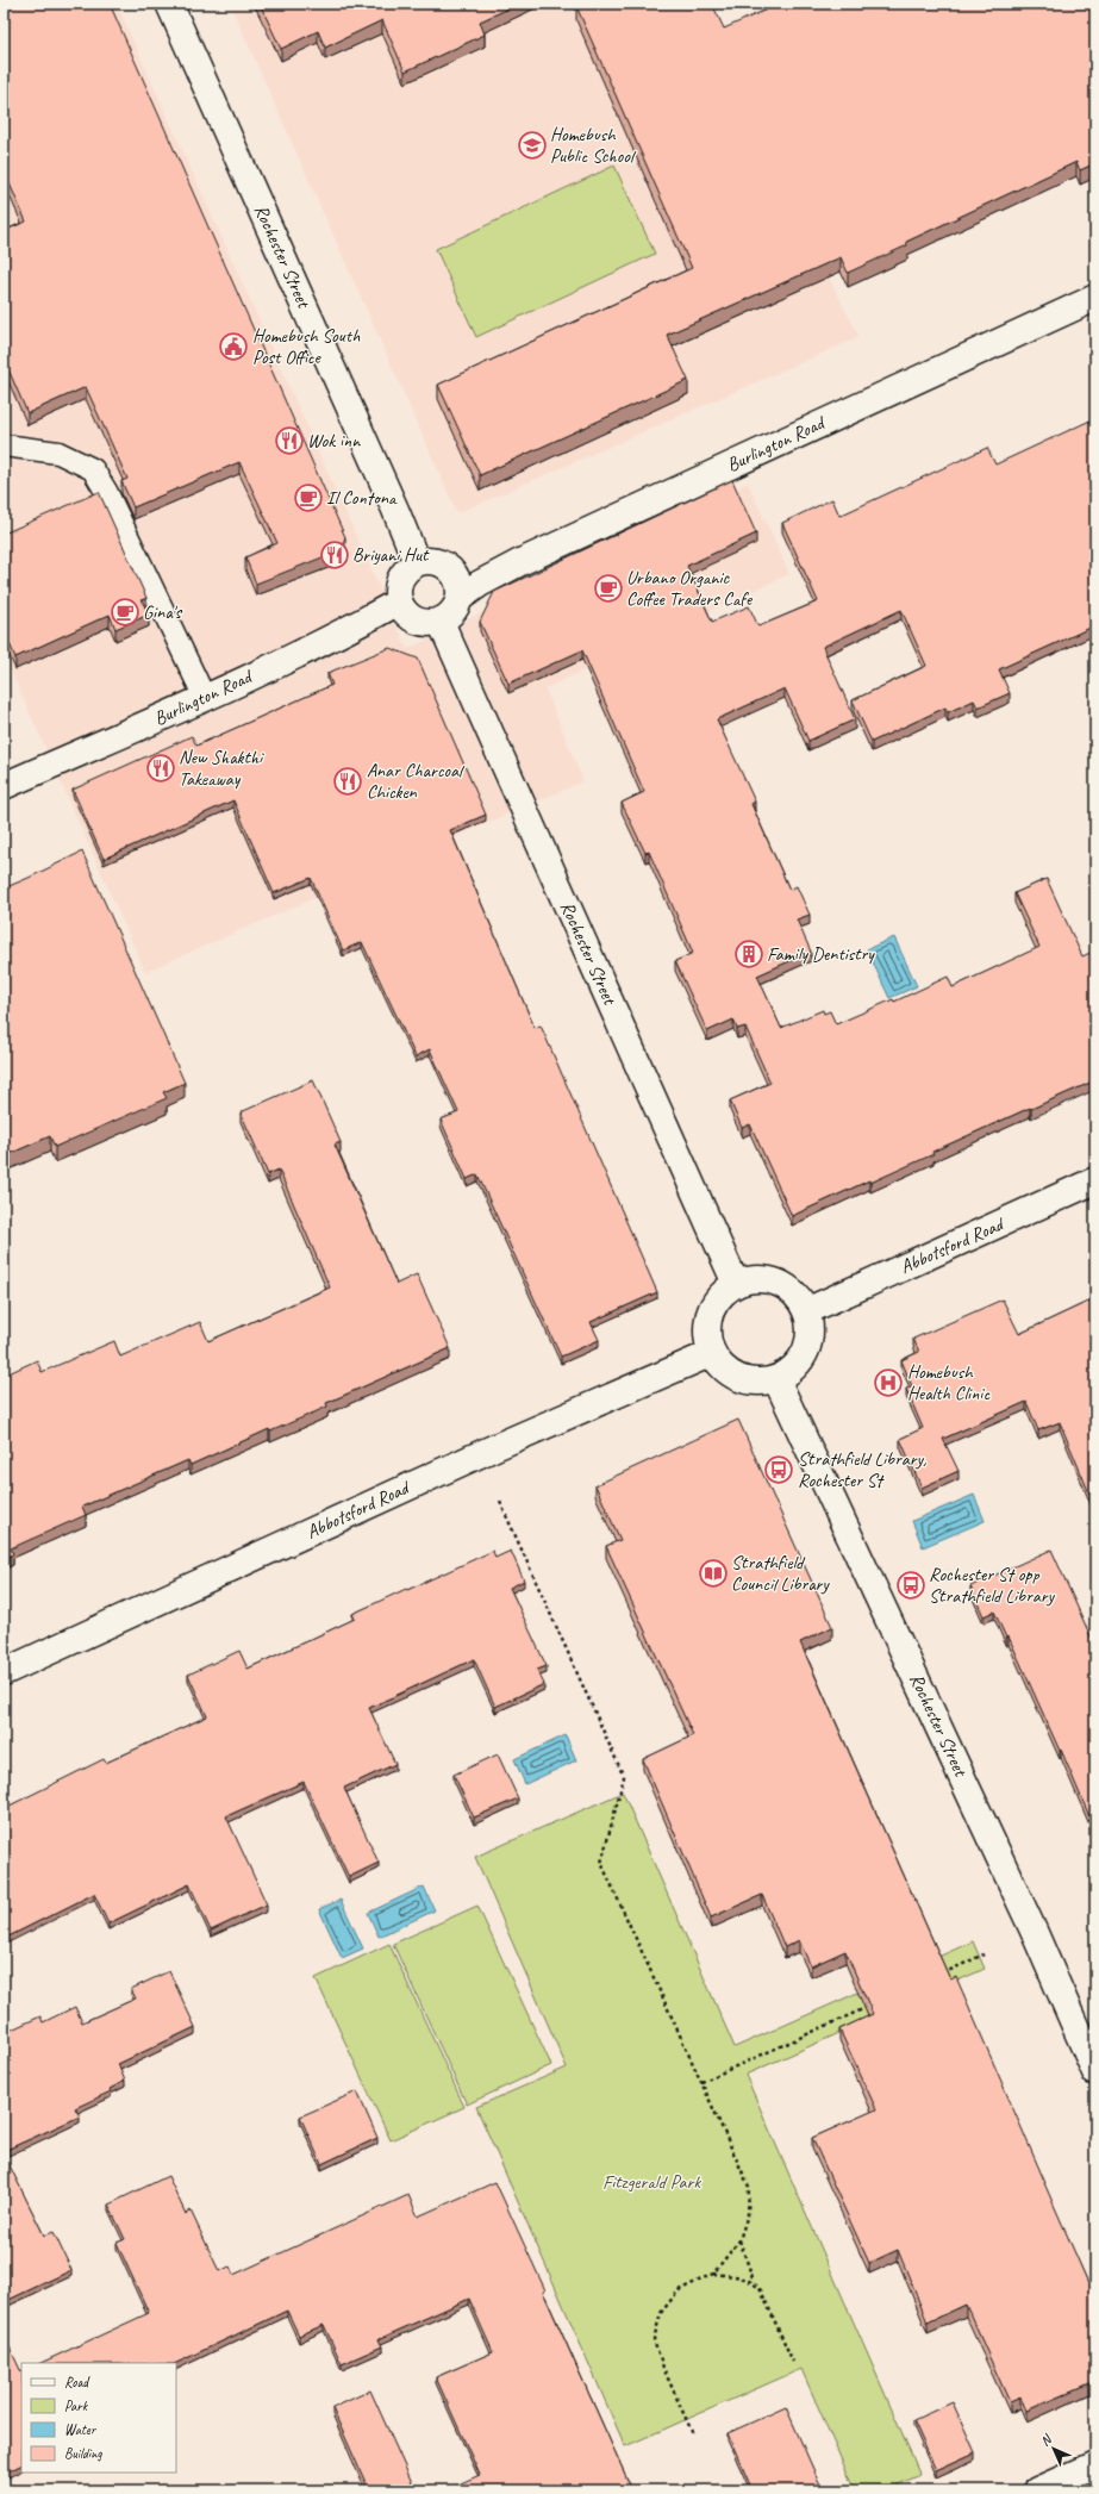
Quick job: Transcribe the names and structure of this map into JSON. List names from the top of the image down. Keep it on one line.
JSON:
{"streets":{"street":["Rochester Street","Burlington Road","Abbotsford Road"]},"crossings":[["Rochester Street","Burlington Road"],["Rochester Street","Abbotsford Road"]],"parks":["Fitzgerald Park"],"places":{"school or university":["Homebush Public School"],"public building":["Homebush South Post Office"],"restaurant":["Wok inn","Briyani Hut","New Shakthi Takeaway","Anar Charcoal Chicken"],"cafe":["Il Contona","Urbano Organic Coffee Traders Cafe","Gina's"],"building":["Family Dentistry"],"hospital":["Homebush Health Clinic"],"bus stop":["Strathfield Library, Rochester St","Rochester St opp Strathfield Library"],"library":["Strathfield Council Library"]},"legend":["Road","Park","Water","Building"],"north":"top left"}
